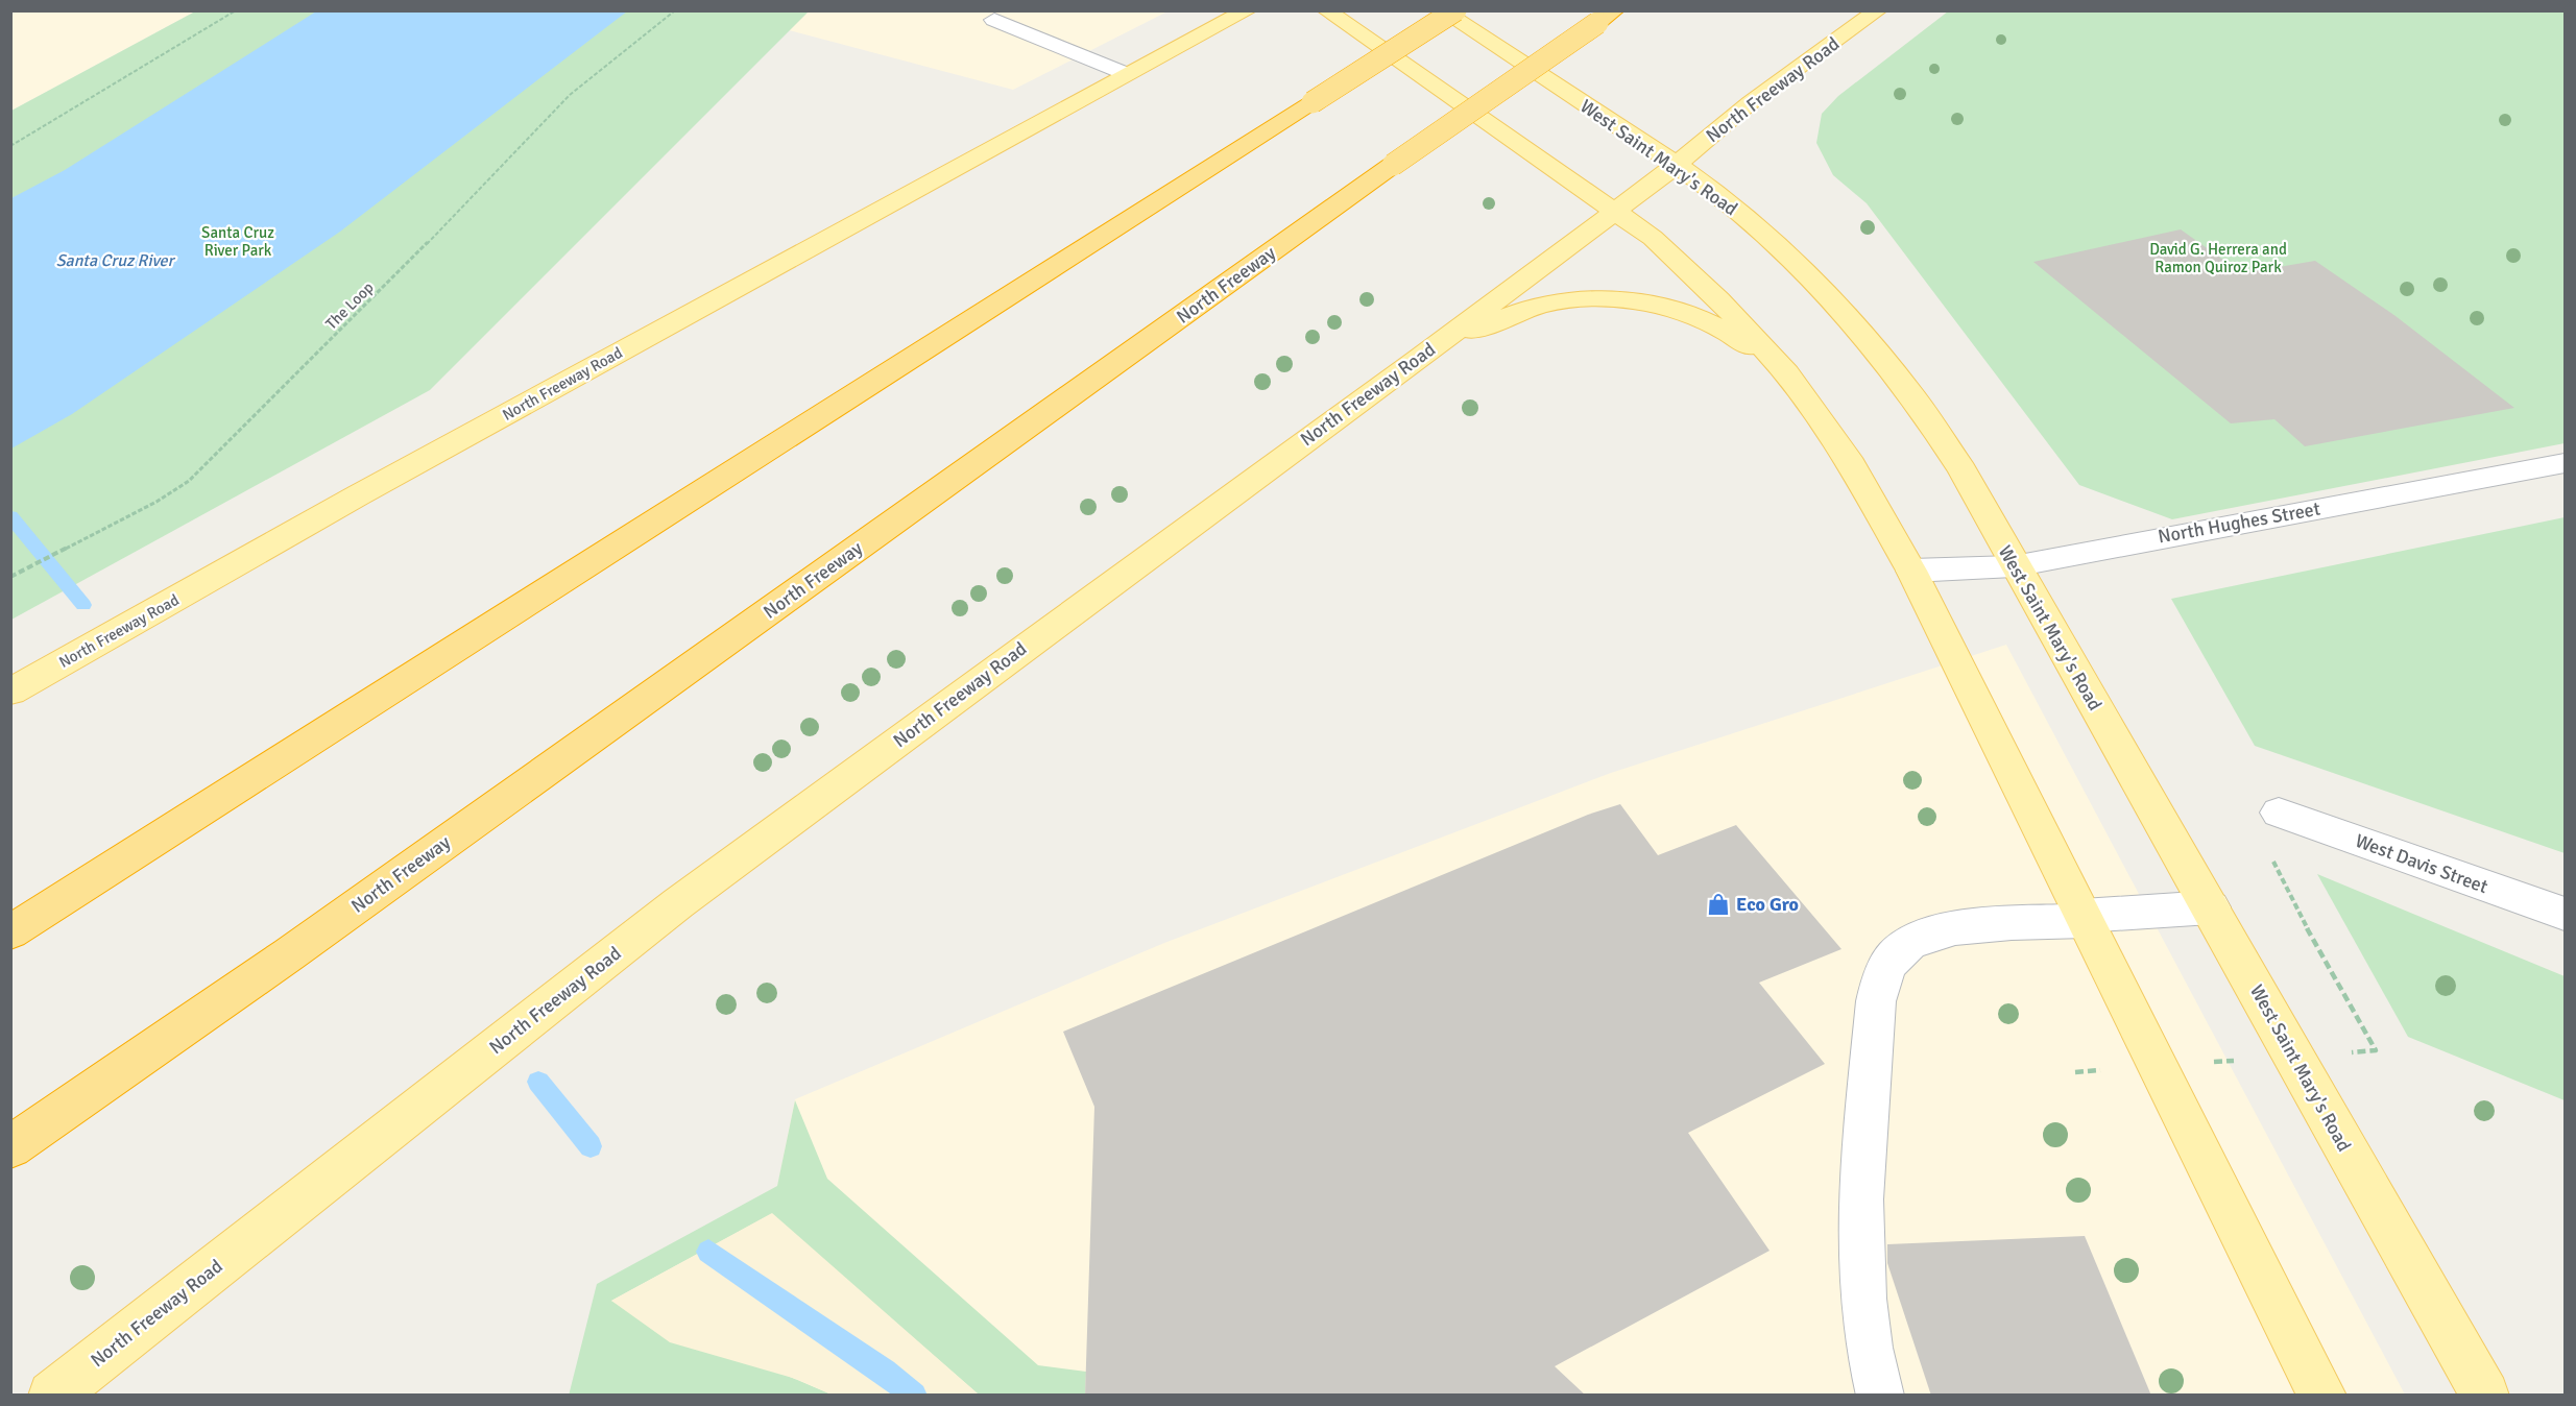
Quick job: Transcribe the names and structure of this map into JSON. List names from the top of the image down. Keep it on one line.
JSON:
{"streets":{"highway":["North Freeway"],"main road":["North Freeway Road","West Saint Mary's Road"],"street":["North Hughes Street","West Davis Street"],"path":["The Loop"]},"crossings":[["North Freeway Road","West Saint Mary's Road"],["West Saint Mary's Road","North Hughes Street"]],"water":["Santa Cruz River"],"parks":["Santa Cruz River Park","David G. Herrera and Ramon Quiroz Park"],"places":{"shop":["Eco Gro"]}}
